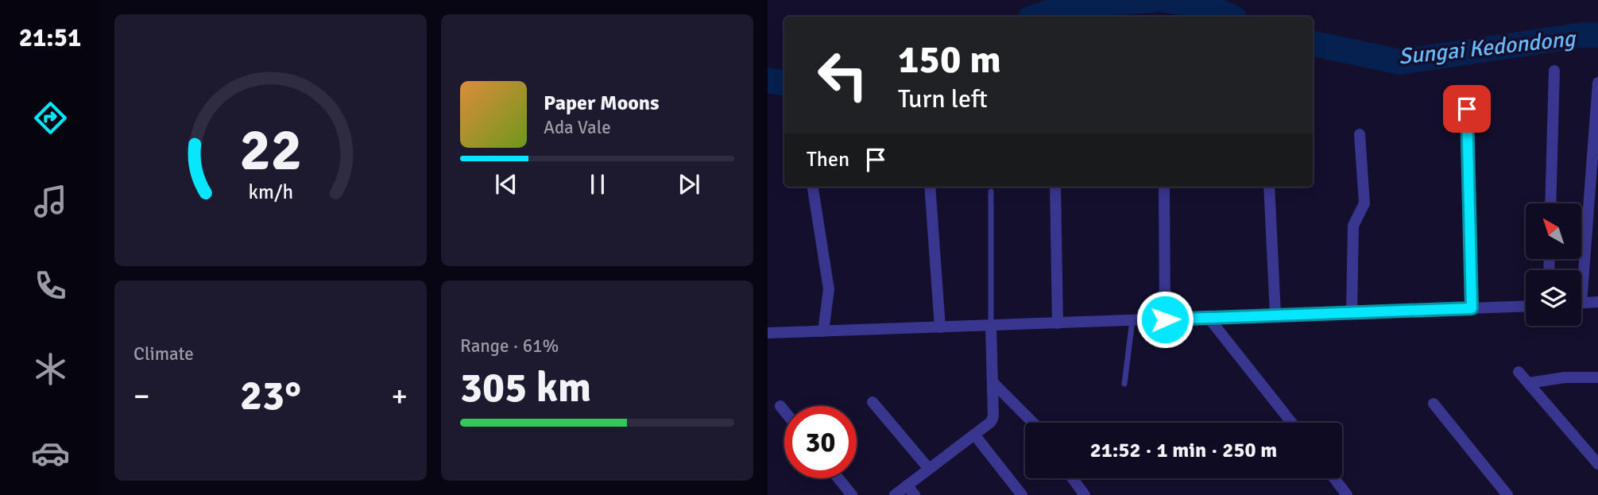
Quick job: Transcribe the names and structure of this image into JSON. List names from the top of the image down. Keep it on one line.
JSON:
{"water":["Sungai Kedondong"],"north":"top left","page":{"tabs":"21:51","turn":["150 m","Turn left"],"song":["Paper Moons","Ada Vale"],"then":"Then","tile":["Climate",["Range · 61%","305 km"]],"heat":["−","23°","+"],"limit":"30","trip":"21:52 · 1 min · 250 m","gauge":["22","km/h"]}}
